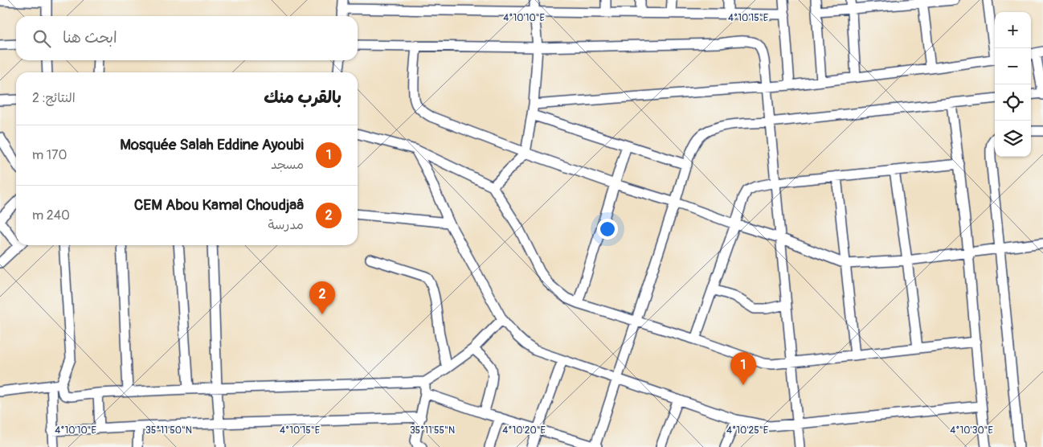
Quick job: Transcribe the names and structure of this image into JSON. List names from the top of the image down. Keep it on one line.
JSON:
{"page":{"map_buttons":["+","−"],"search":"ابحث هنا","heading":["بالقرب منك","النتائج: 2"],"list":[{"mark":"1","name":"Mosquée Salah Eddine Ayoubi","note":"مسجد","value":"170 m"},{"mark":"2","name":"CEM Abou Kamal Choudjaâ","note":"مدرسة","value":"240 m"}],"pins":["2","1"]},"coordinates":["4°10'10\"E","4°10'15\"E","35°11'50\"N","35°11'55\"N","4°10'20\"E","4°10'25\"E","4°10'30\"E"]}
